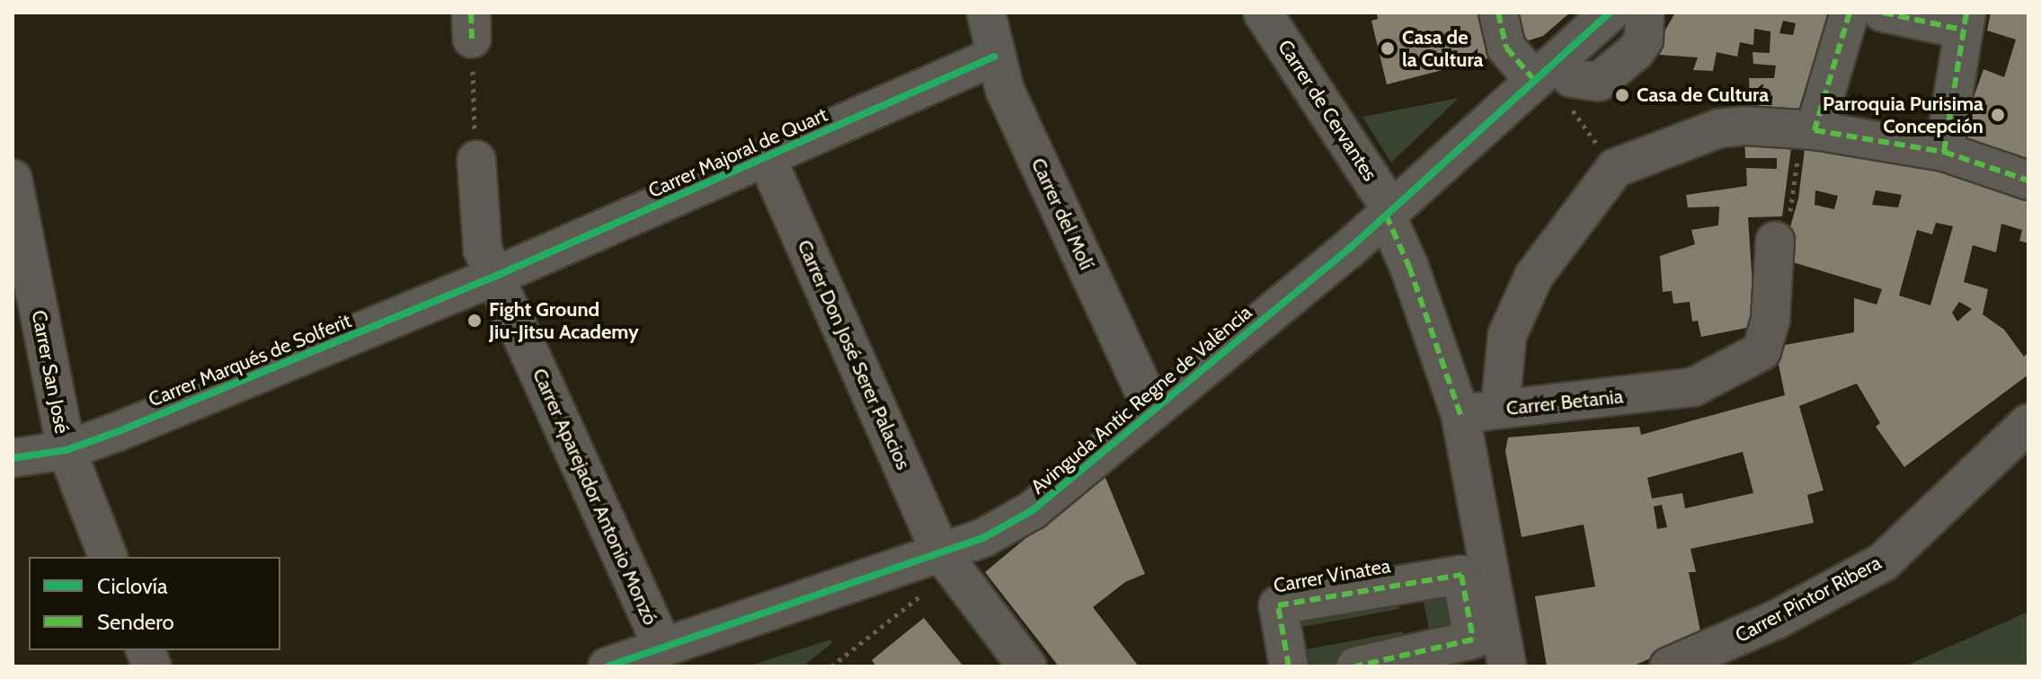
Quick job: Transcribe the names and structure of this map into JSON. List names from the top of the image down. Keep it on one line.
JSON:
{"streets":{"street":["Carrer de Cervantes","Carrer Majoral de Quart","Carrer del Molí","Carrer Don José Serer Palacios","Carrer Marqués de Solferit","Carrer San José","Avinguda Antic Regne de València","Carrer Betania","Carrer Aparejador Antonio Monzó","Carrer Vinatea","Carrer Pintor Ribera"]},"crossings":[["Carrer de Cervantes","Avinguda Antic Regne de València"],["Carrer Majoral de Quart","Carrer del Molí"],["Carrer Majoral de Quart","Carrer Don José Serer Palacios"],["Carrer Majoral de Quart","Carrer Marqués de Solferit"],["Carrer Majoral de Quart","Carrer Aparejador Antonio Monzó"],["Carrer del Molí","Avinguda Antic Regne de València"],["Carrer Don José Serer Palacios","Avinguda Antic Regne de València"],["Carrer Marqués de Solferit","Carrer San José"],["Carrer Marqués de Solferit","Carrer Aparejador Antonio Monzó"],["Avinguda Antic Regne de València","Carrer Aparejador Antonio Monzó"]],"places":["Casa de la Cultura","Casa de Cultura","Parroquia Purisima Concepción","Fight Ground Jiu-Jitsu Academy"],"legend":["Ciclovía","Sendero"]}
